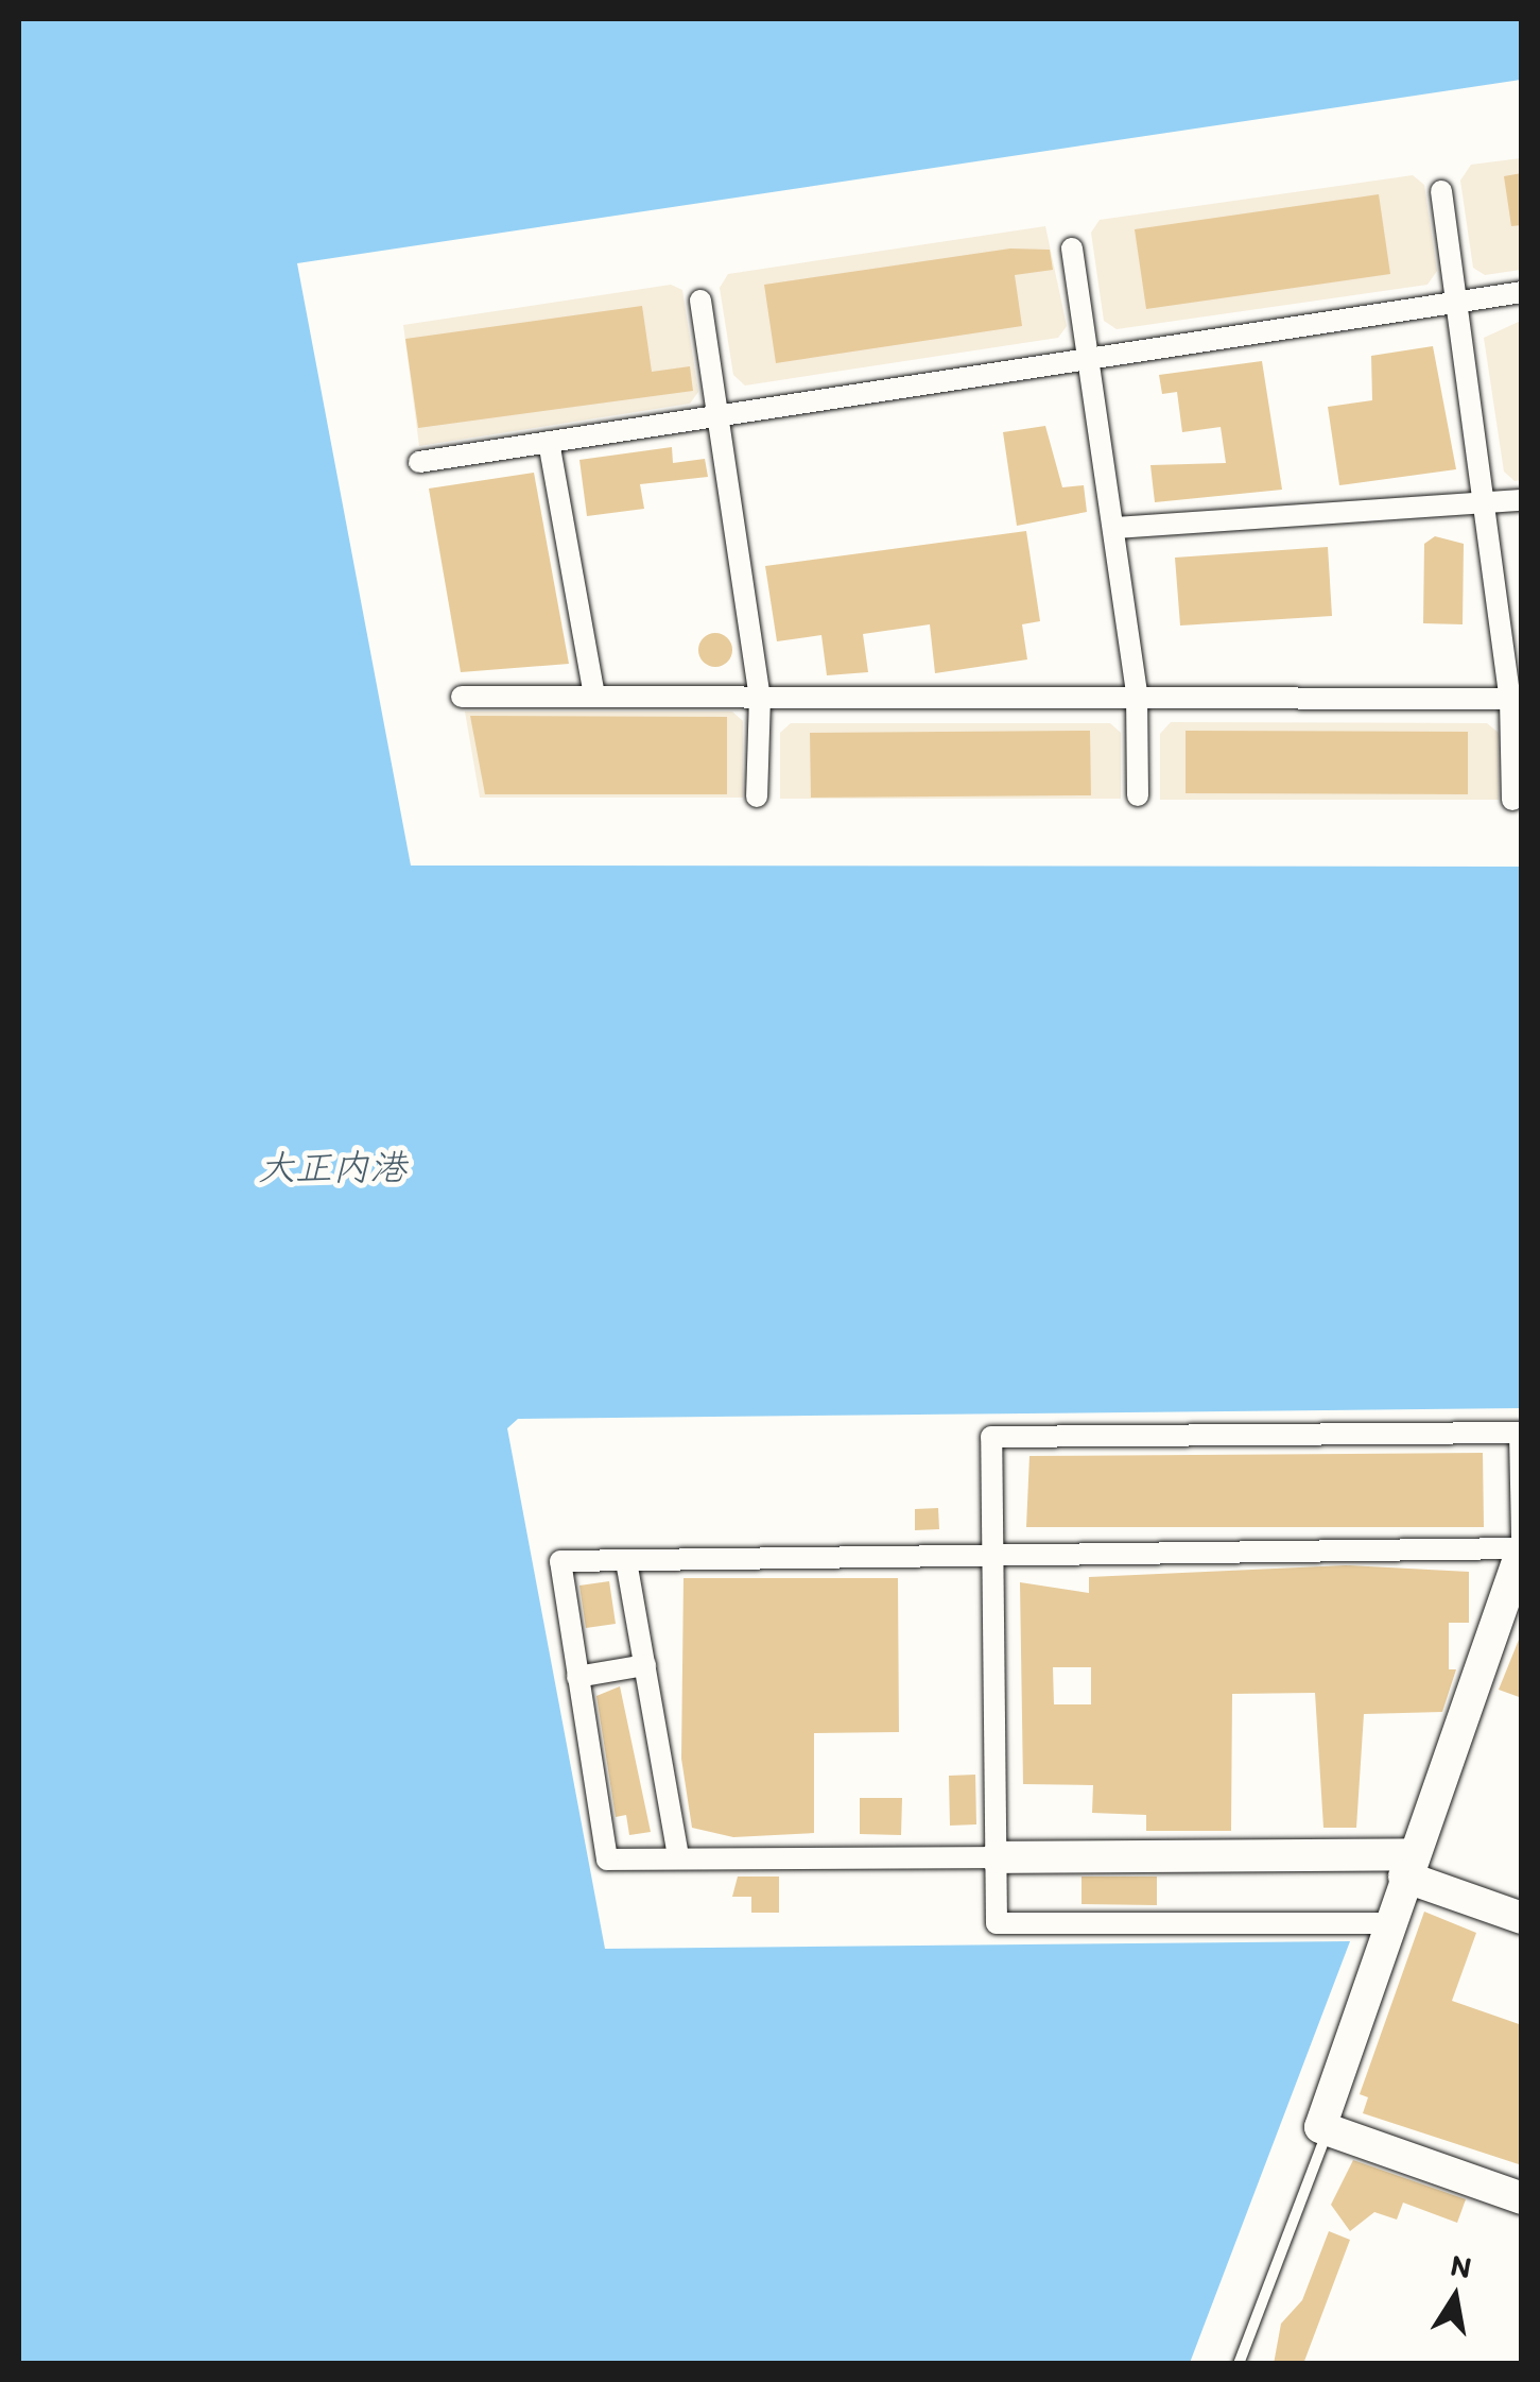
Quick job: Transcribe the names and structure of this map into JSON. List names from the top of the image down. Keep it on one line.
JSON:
{"water":["大正内港"],"north":"top"}
